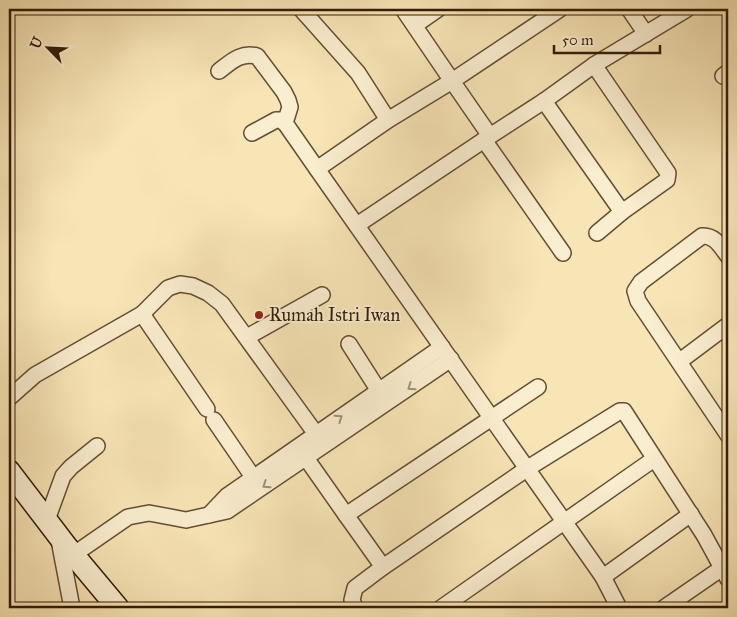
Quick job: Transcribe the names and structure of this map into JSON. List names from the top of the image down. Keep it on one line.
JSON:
{"places":["Rumah Istri Iwan"],"scale_bar":"50 m","north":"top left"}
